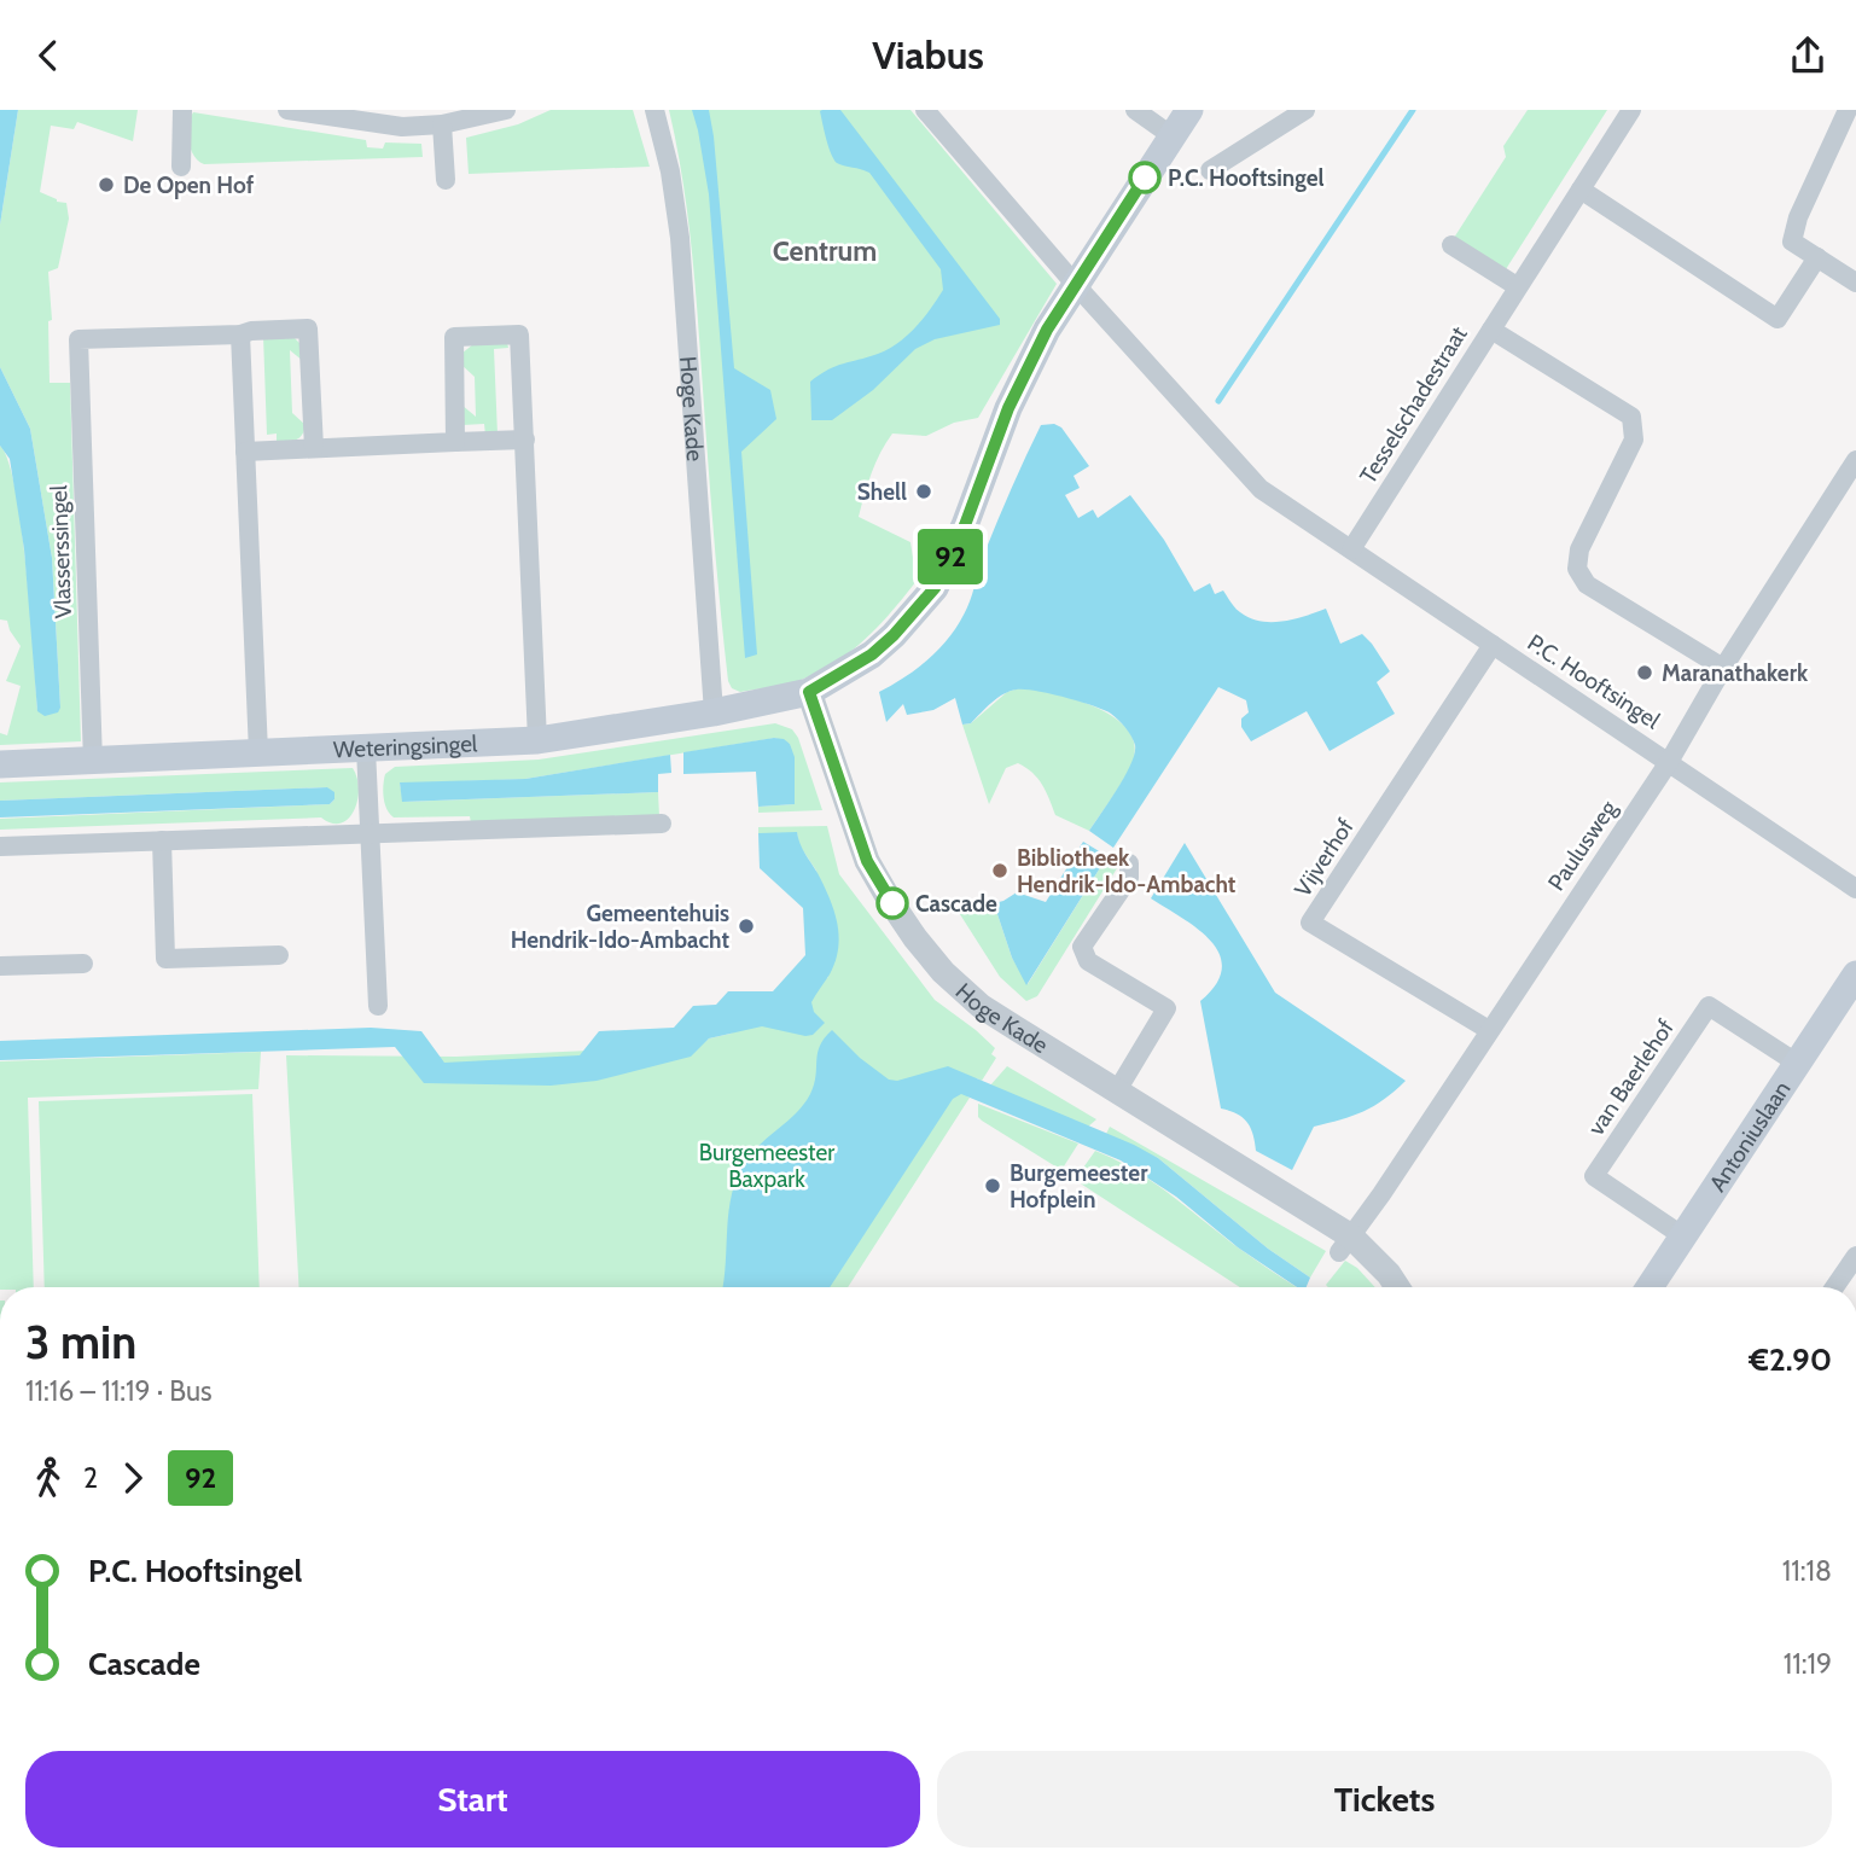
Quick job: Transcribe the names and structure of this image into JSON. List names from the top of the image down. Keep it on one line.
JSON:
{"streets":{"main road":["Weteringsingel","Antoniuslaan"],"street":["Tesselschadestraat","Hoge Kade","Vlasserssingel","P.C. Hooftsingel","Paulusweg","Vijverhof","van Baerlehof"]},"crossings":[["Tesselschadestraat","P.C. Hooftsingel"],["Hoge Kade","Weteringsingel"],["Hoge Kade","Paulusweg"],["Vlasserssingel","Weteringsingel"],["P.C. Hooftsingel","Weteringsingel"],["P.C. Hooftsingel","Paulusweg"],["P.C. Hooftsingel","Vijverhof"],["Paulusweg","Vijverhof"],["van Baerlehof","Antoniuslaan"]],"districts":["Centrum"],"parks":["Burgemeester Baxpark"],"places":["P.C. Hooftsingel","De Open Hof","Shell","Maranathakerk","Bibliotheek Hendrik-Ido-Ambacht","Cascade","Gemeentehuis Hendrik-Ido-Ambacht","Burgemeester Hofplein"],"lines":["bus line 92"],"page":{"header":"Viabus","on_map":"92","heading":["3 min","11:16 – 11:19 · Bus","€2.90"],"legs":["2","92"],"list":[{"name":"P.C. Hooftsingel","value":"11:18"},{"name":"Cascade","value":"11:19"}],"buttons":["Start","Tickets"]}}
